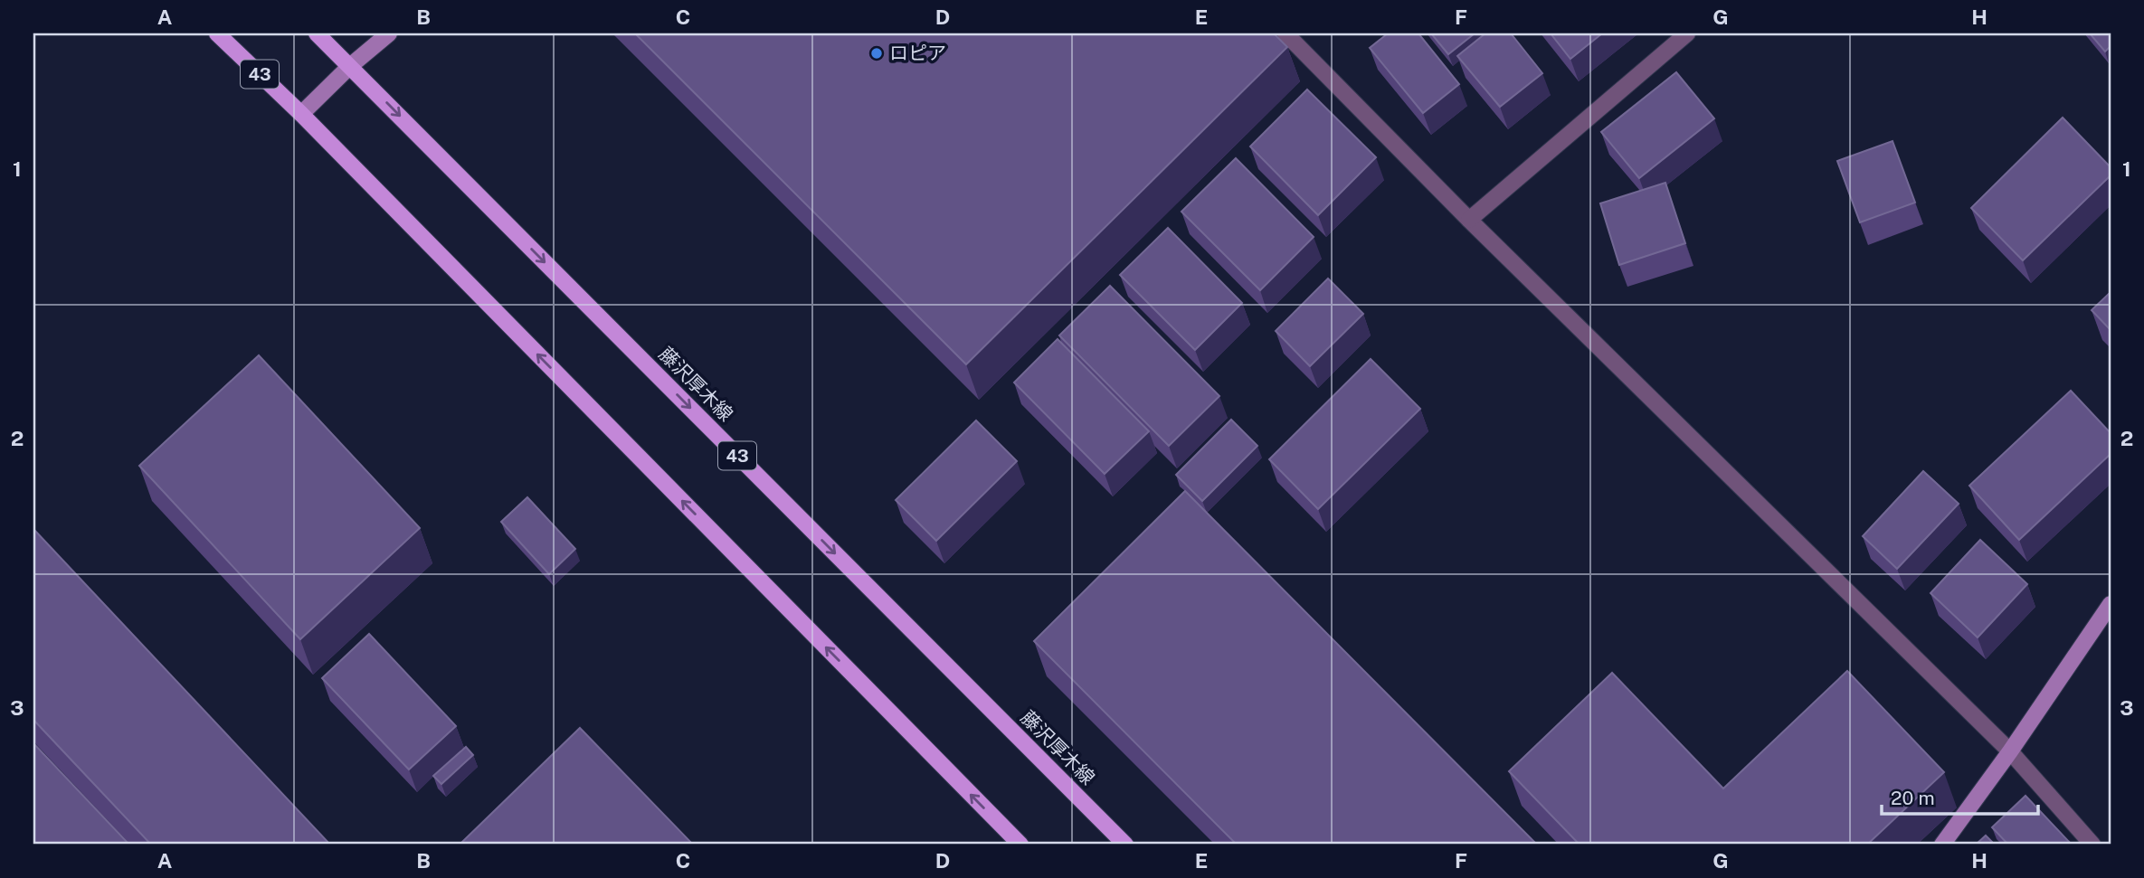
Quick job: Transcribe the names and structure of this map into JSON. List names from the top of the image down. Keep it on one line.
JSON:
{"streets":{"main road":["43","藤沢厚木線"]},"places":["ロピア"],"scale_bar":"20 m","grid":{"columns":["A","B","C","D","E","F","G","H"],"rows":["1","2","3"]}}
